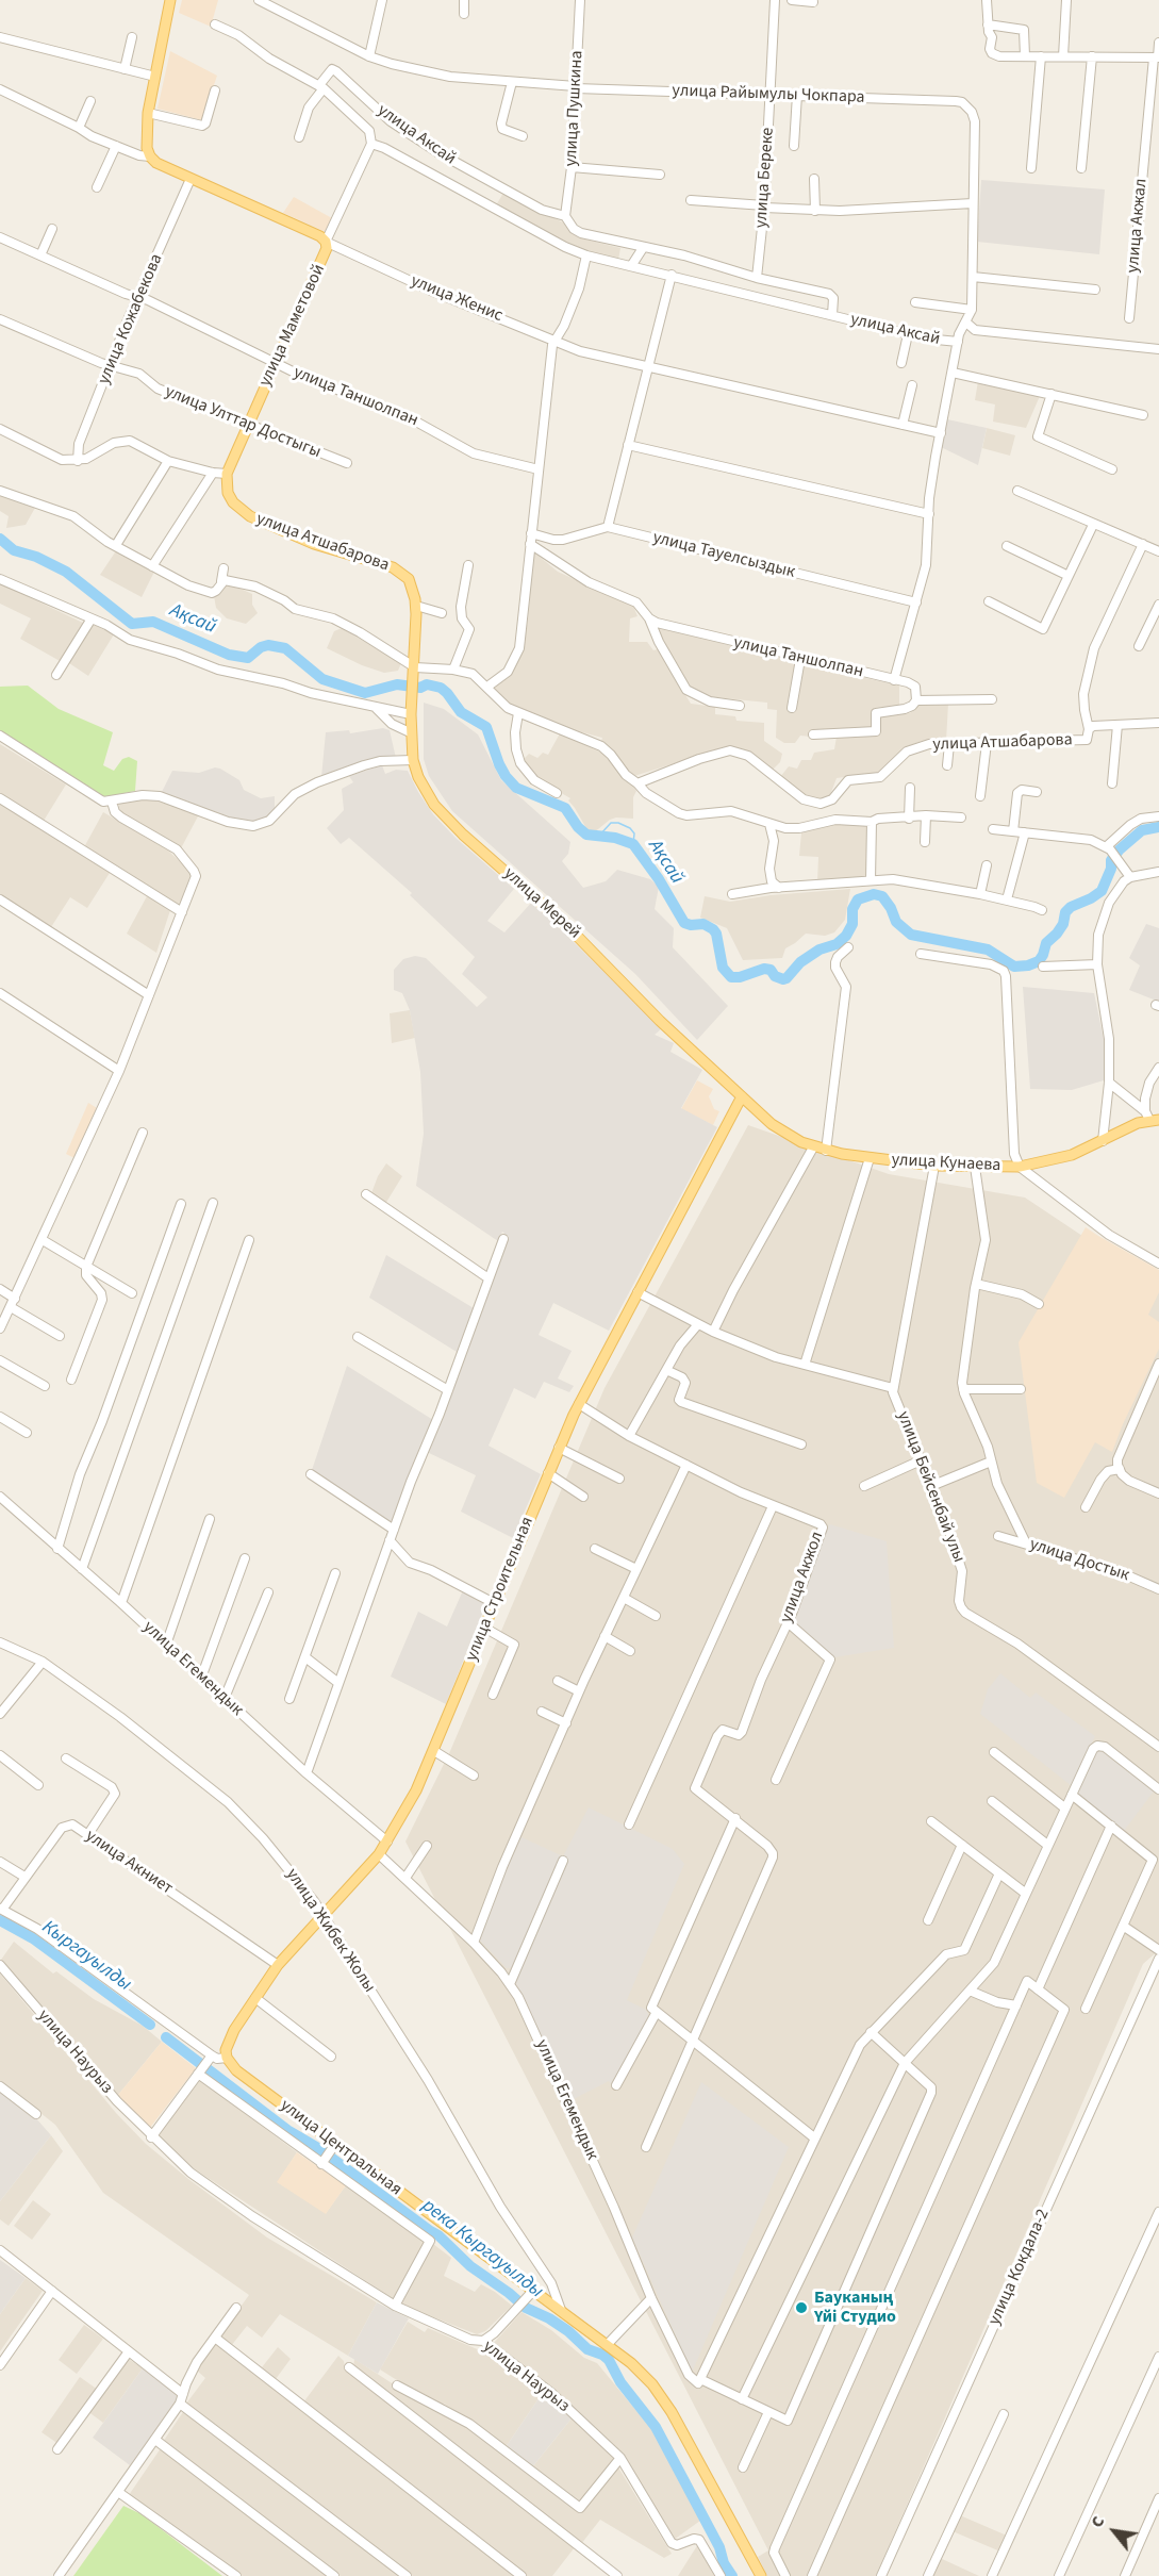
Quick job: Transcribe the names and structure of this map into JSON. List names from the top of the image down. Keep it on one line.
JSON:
{"streets":{"main road":["улица Женис","улица Маметовой","улица Атшабарова","улица Мерей","улица Кунаева","улица Строительная","улица Центральная"],"street":["улица Райымулы Чокпара","улица Пушкина","улица Аксай","улица Береке","улица Акжал","улица Кожабекова","улица Таншолпан","улица Улттар Достыгы","улица Тауелсыздык","улица Бейсенбай улы","улица Достык","улица Акжол","улица Егемендык","улица Акниет","улица Жибек Жолы","улица Наурыз","улица Кокдала-2"]},"crossings":[["улица Райымулы Чокпара","улица Пушкина"],["улица Райымулы Чокпара","улица Береке"],["улица Пушкина","улица Аксай"],["улица Аксай","улица Береке"],["улица Аксай","улица Маметовой"],["улица Женис","улица Кожабекова"],["улица Женис","улица Маметовой"],["улица Кожабекова","улица Таншолпан"],["улица Кожабекова","улица Улттар Достыгы"],["улица Маметовой","улица Таншолпан"],["улица Маметовой","улица Улттар Достыгы"],["улица Маметовой","улица Атшабарова"],["улица Атшабарова","улица Мерей"],["улица Мерей","улица Кунаева"],["улица Мерей","улица Строительная"],["улица Кунаева","улица Бейсенбай улы"],["улица Кунаева","улица Строительная"],["улица Акжол","улица Строительная"],["улица Строительная","улица Егемендык"],["улица Строительная","улица Акниет"],["улица Строительная","улица Жибек Жолы"],["улица Строительная","улица Центральная"],["улица Жибек Жолы","улица Центральная"]],"water":["Ақсай","Кыргауылды","река Кыргауылды"],"places":["Бауканың Үйі Студио"],"north":"top left"}
